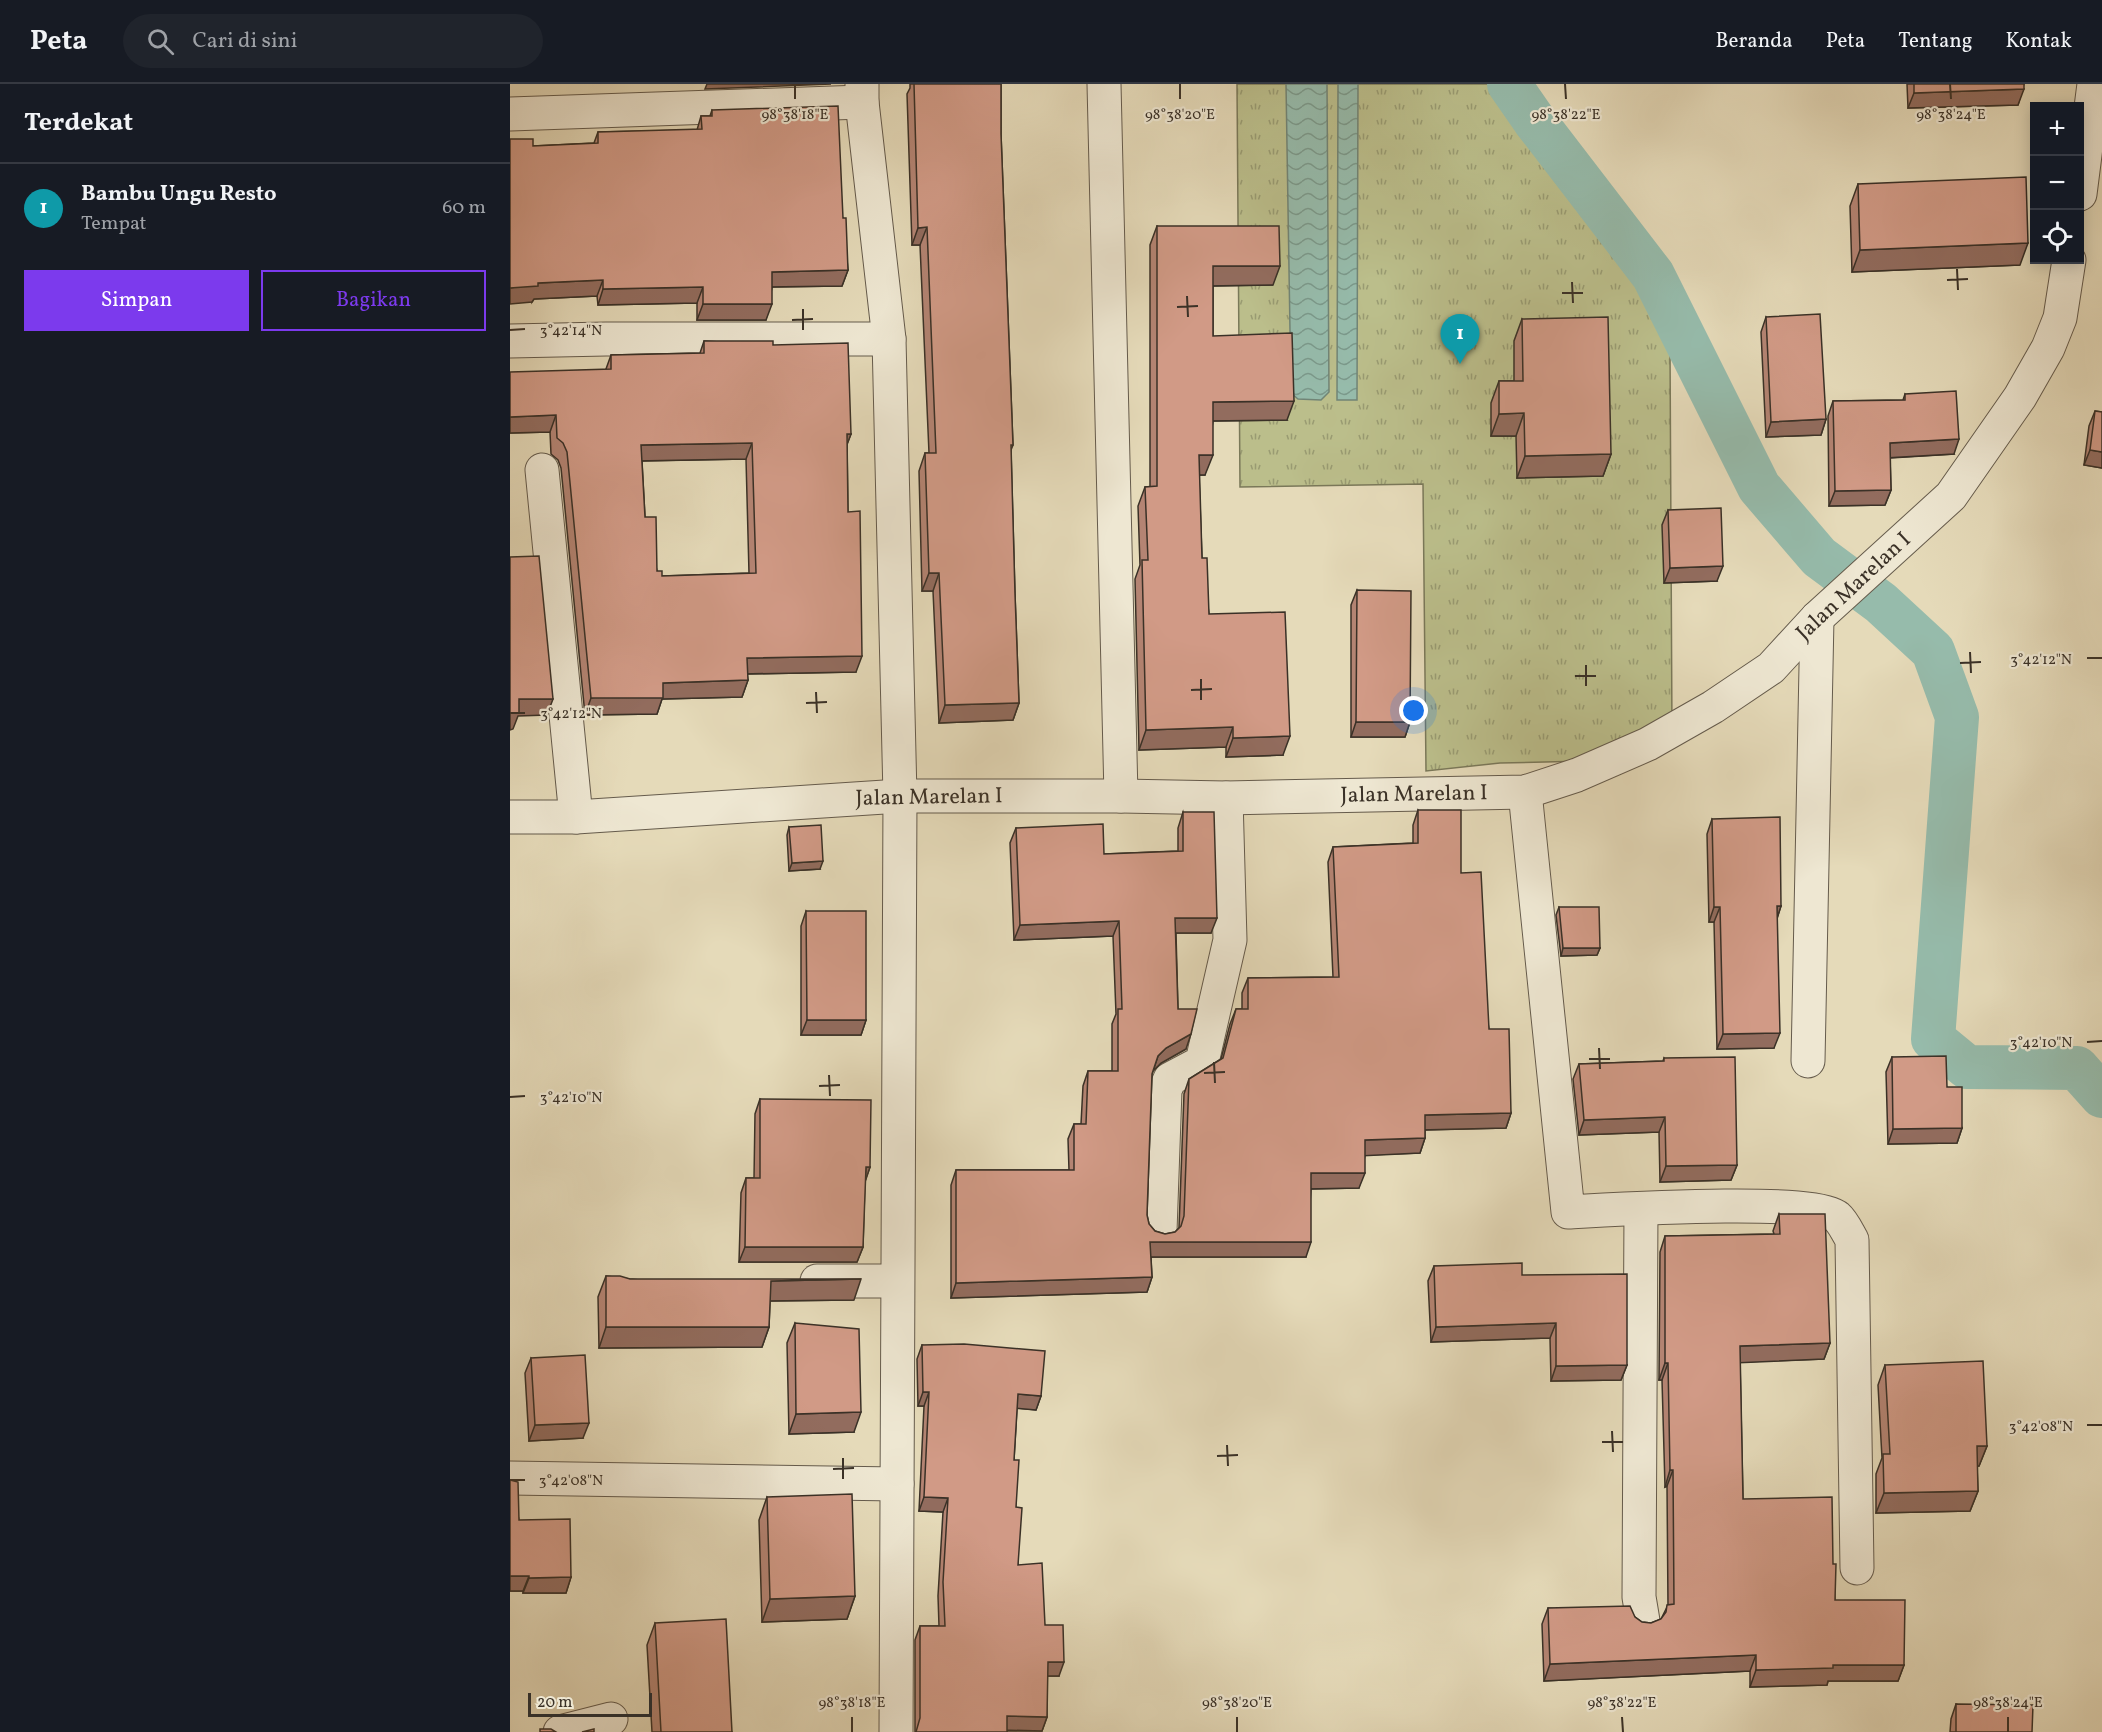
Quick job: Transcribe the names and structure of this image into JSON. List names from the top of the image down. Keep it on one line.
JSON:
{"streets":{"street":["Jalan Marelan I"]},"scale_bar":"20 m","page":{"header":"Peta","search":"Cari di sini","nav":["Beranda","Peta","Tentang","Kontak"],"heading":"Terdekat","map_buttons":["+","−"],"list":[{"mark":"1","name":"Bambu Ungu Resto","note":"Tempat","value":"60 m"}],"buttons":["Simpan","Bagikan"],"pins":"1","scale":"20 m"},"coordinates":["98°38'18\"E","98°38'20\"E","98°38'22\"E","98°38'24\"E","3°42'14\"N","3°42'12\"N","3°42'10\"N","3°42'08\"N"]}
